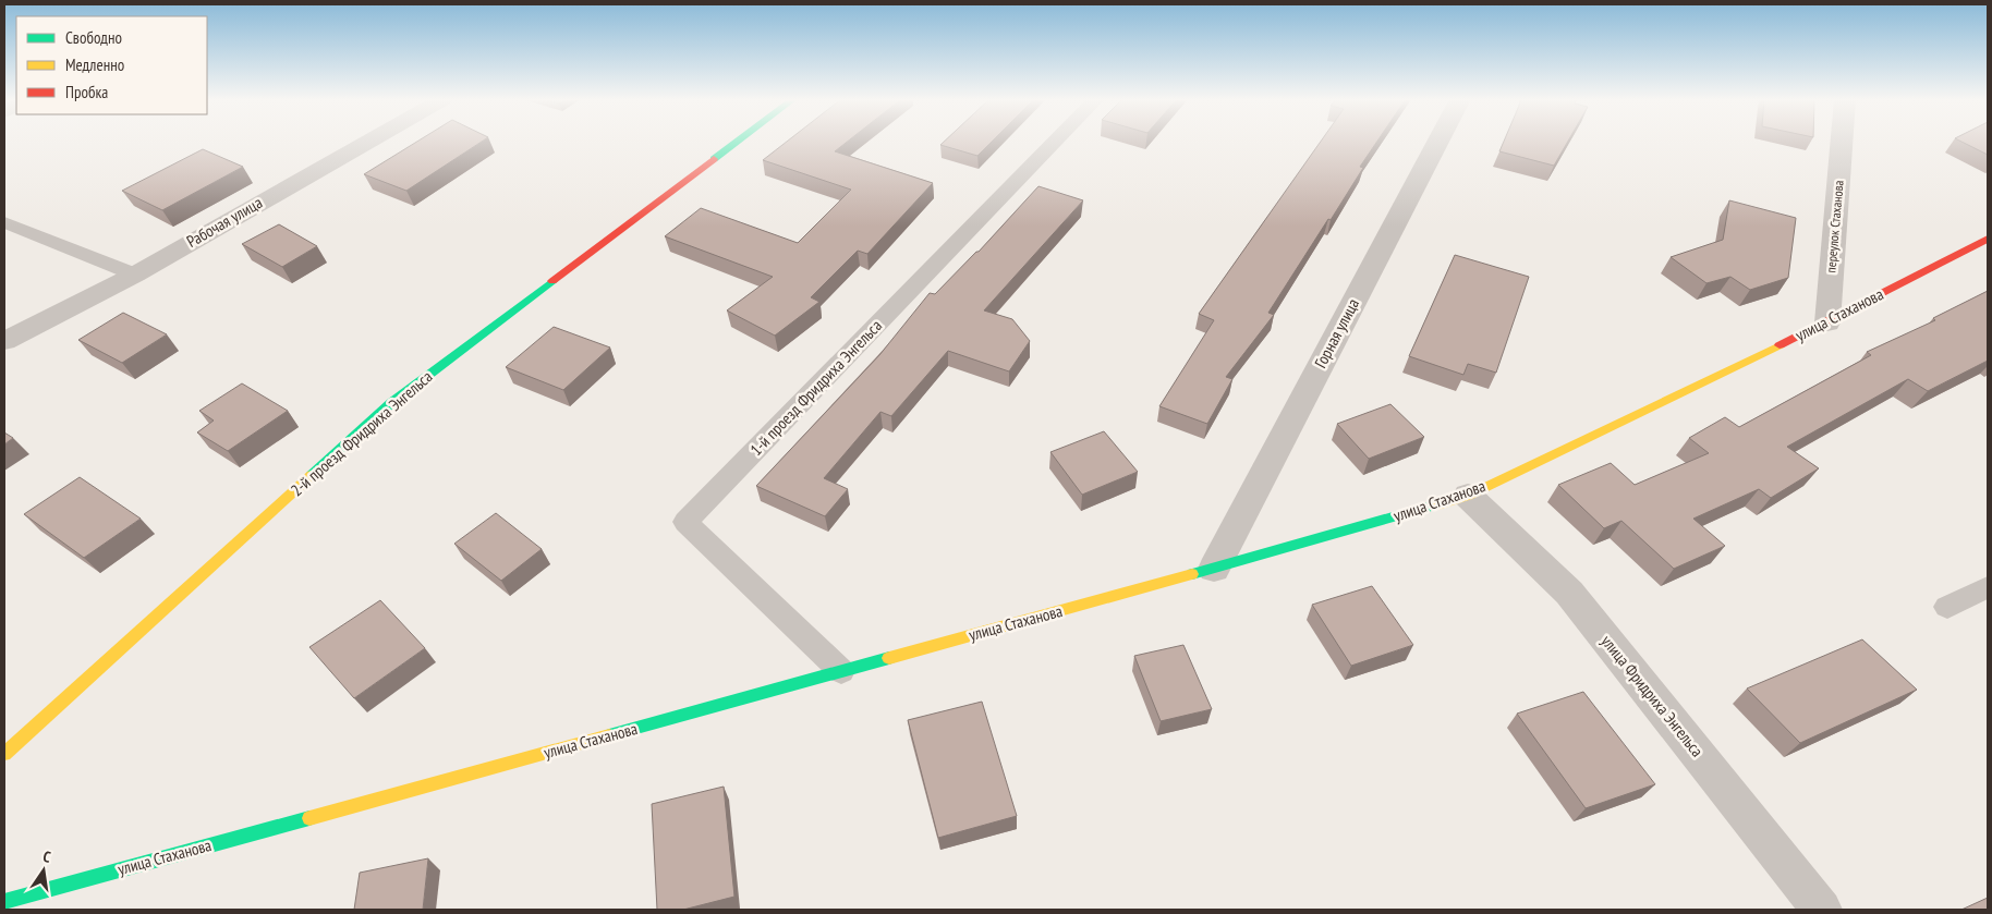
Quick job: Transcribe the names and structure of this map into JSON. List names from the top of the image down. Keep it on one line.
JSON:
{"streets":{"street":["Рабочая улица","переулок Стаханова","улица Стаханова","Горная улица","2-й проезд Фридриха Энгельса","улица Фридриха Энгельса"],"lane":["1-й проезд Фридриха Энгельса"]},"crossings":[["переулок Стаханова","улица Стаханова"],["улица Стаханова","Горная улица"],["улица Стаханова","1-й проезд Фридриха Энгельса"],["улица Стаханова","улица Фридриха Энгельса"]],"legend":["Свободно","Медленно","Пробка"],"north":"top"}
